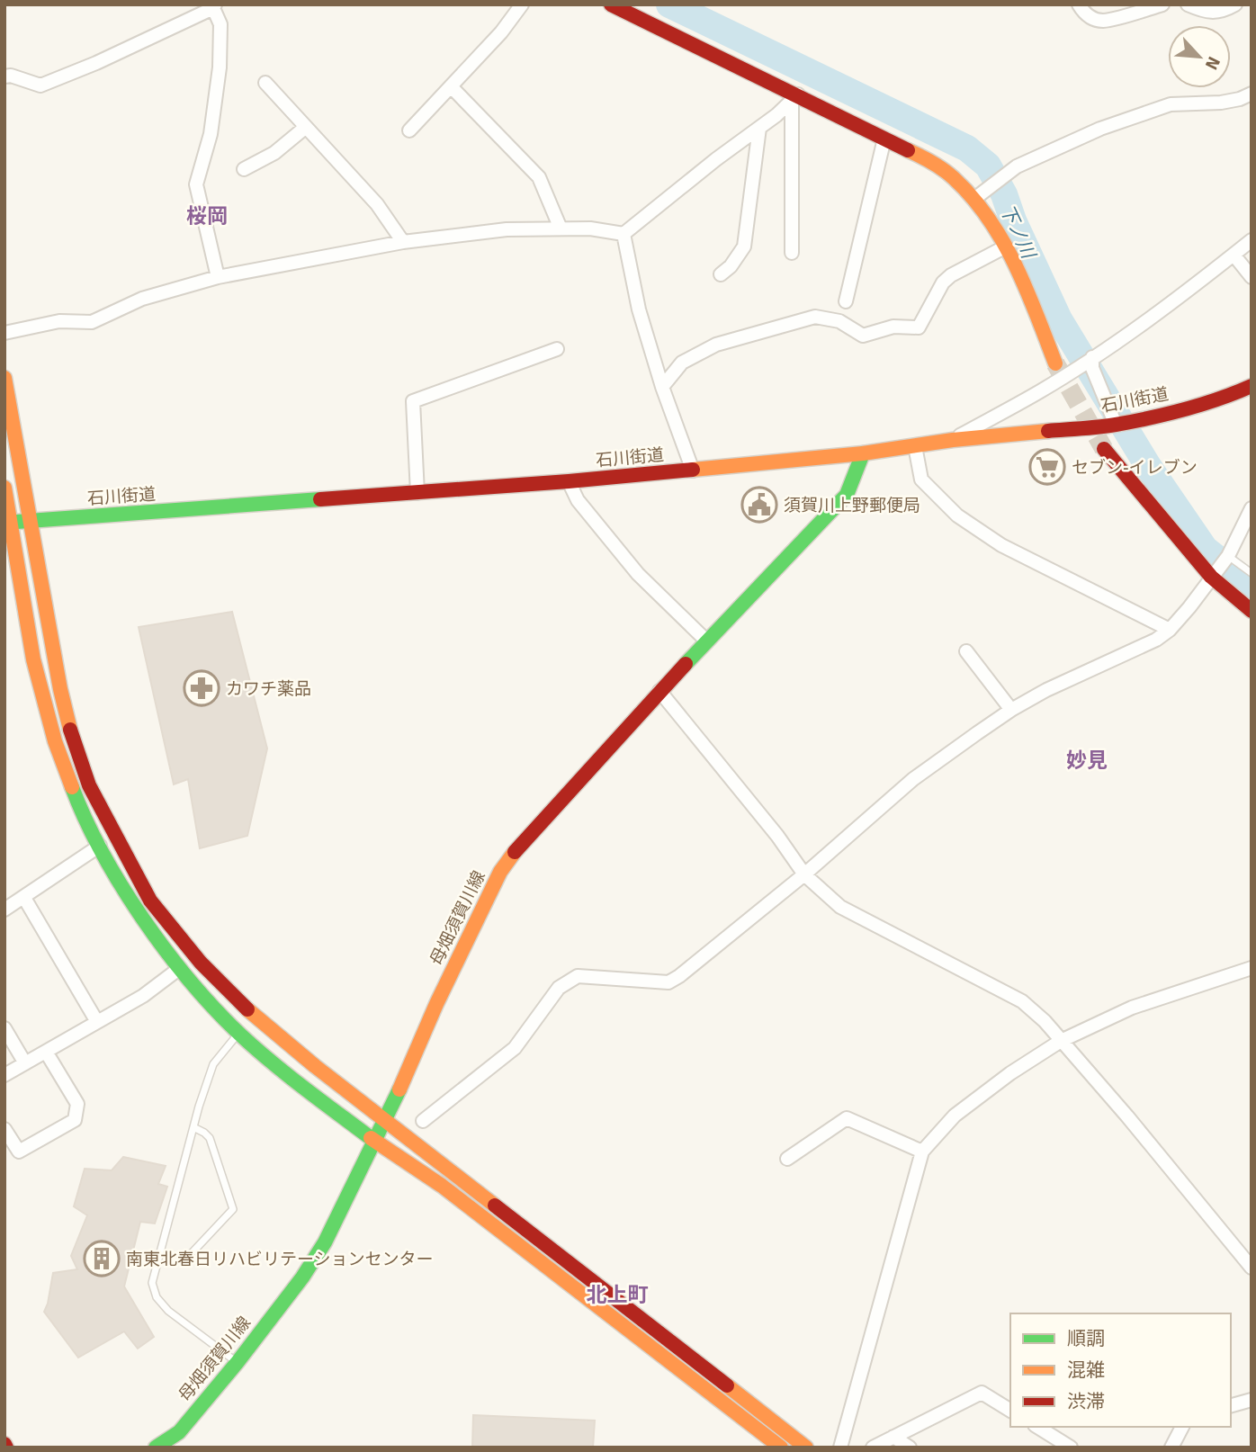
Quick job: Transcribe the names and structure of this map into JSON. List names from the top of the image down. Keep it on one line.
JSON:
{"streets":{"street":["石川街道","母畑須賀川線"]},"crossings":[["石川街道","母畑須賀川線"]],"districts":["桜岡","妙見","北上町"],"water":["下ノ川"],"places":{"supermarket":["セブン-イレブン"],"public building":["須賀川上野郵便局"],"pharmacy":["カワチ薬品"],"building":["南東北春日リハビリテーションセンター"]},"legend":["順調","混雑","渋滞"],"north":"bottom right"}
